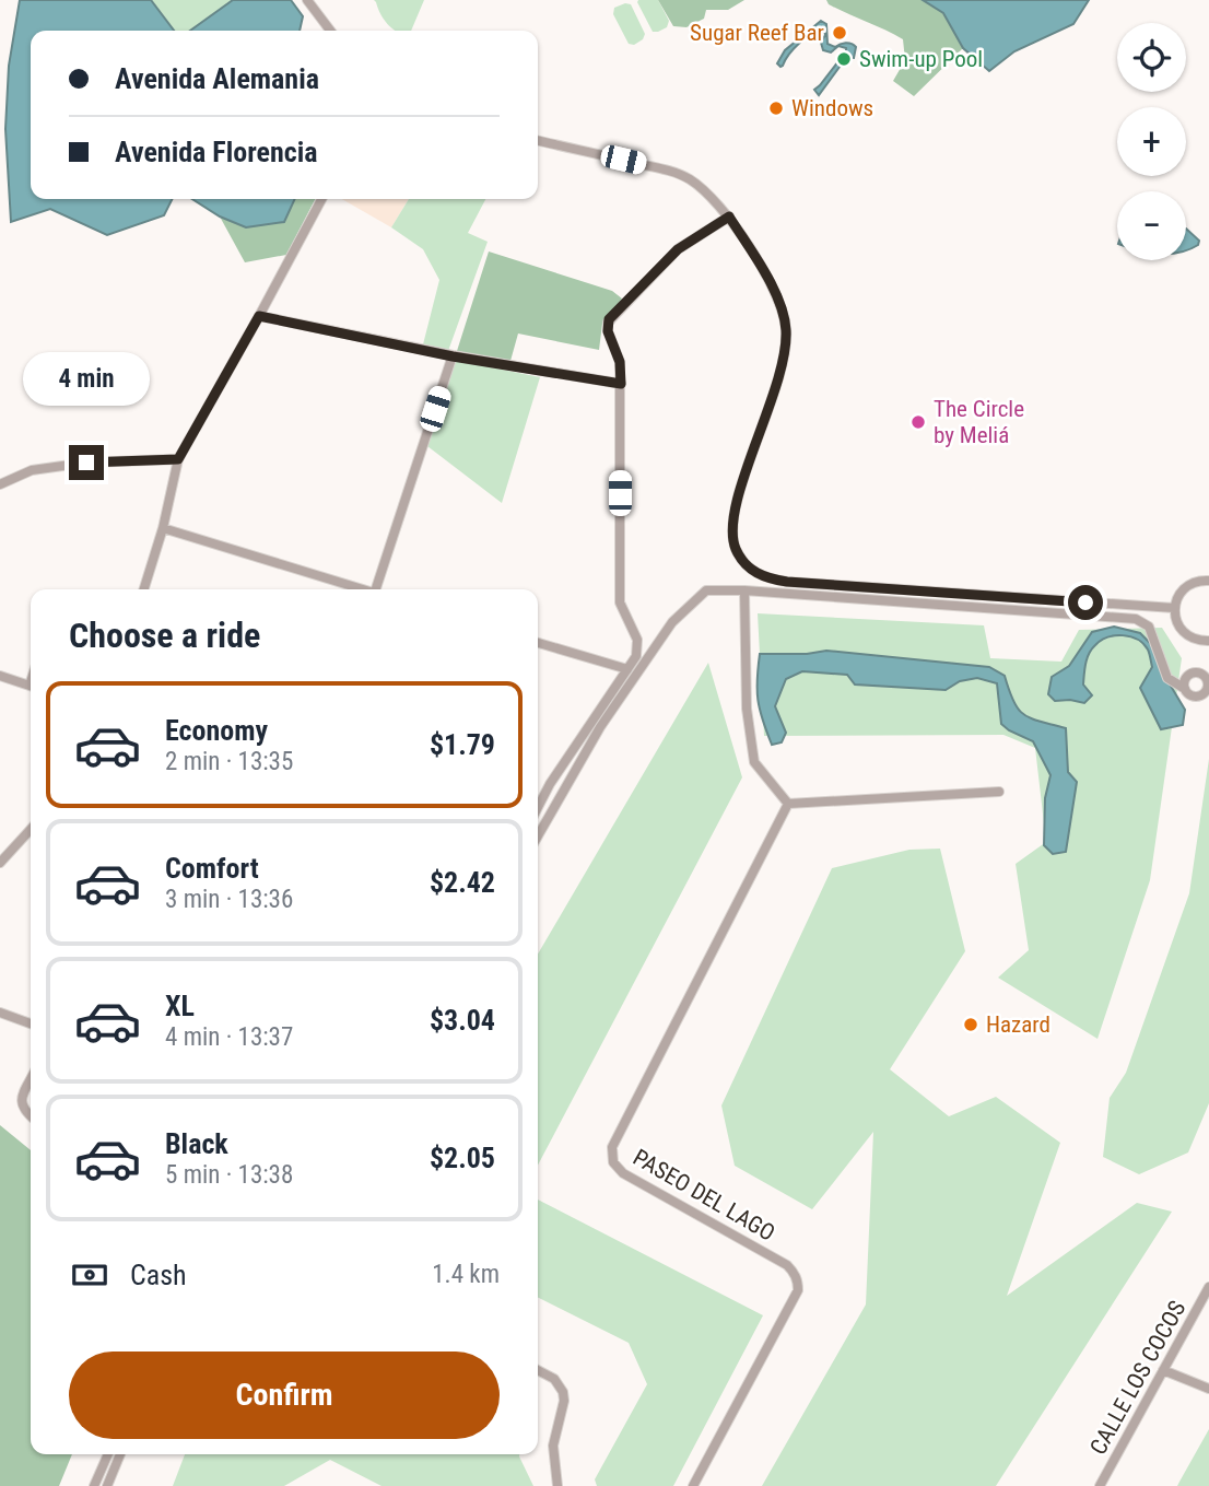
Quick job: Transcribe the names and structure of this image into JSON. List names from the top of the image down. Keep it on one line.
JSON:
{"streets":{"street":["PASEO DEL LAGO","CALLE LOS COCOS"]},"places":["Sugar Reef Bar","Swim-up Pool","Windows","The Circle by Meliá","Hazard"],"page":{"map_buttons":["+","−"],"banner":["Avenida Alemania","Avenida Florencia"],"bubble":"4 min","heading":"Choose a ride","list":[{"name":"Economy","note":"2 min · 13:35","value":"$1.79"},{"name":"Comfort","note":"3 min · 13:36","value":"$2.42"},{"name":"XL","note":"4 min · 13:37","value":"$3.04"},{"name":"Black","note":"5 min · 13:38","value":"$2.05"}],"pay":["Cash","1.4 km"],"buttons":"Confirm"}}
